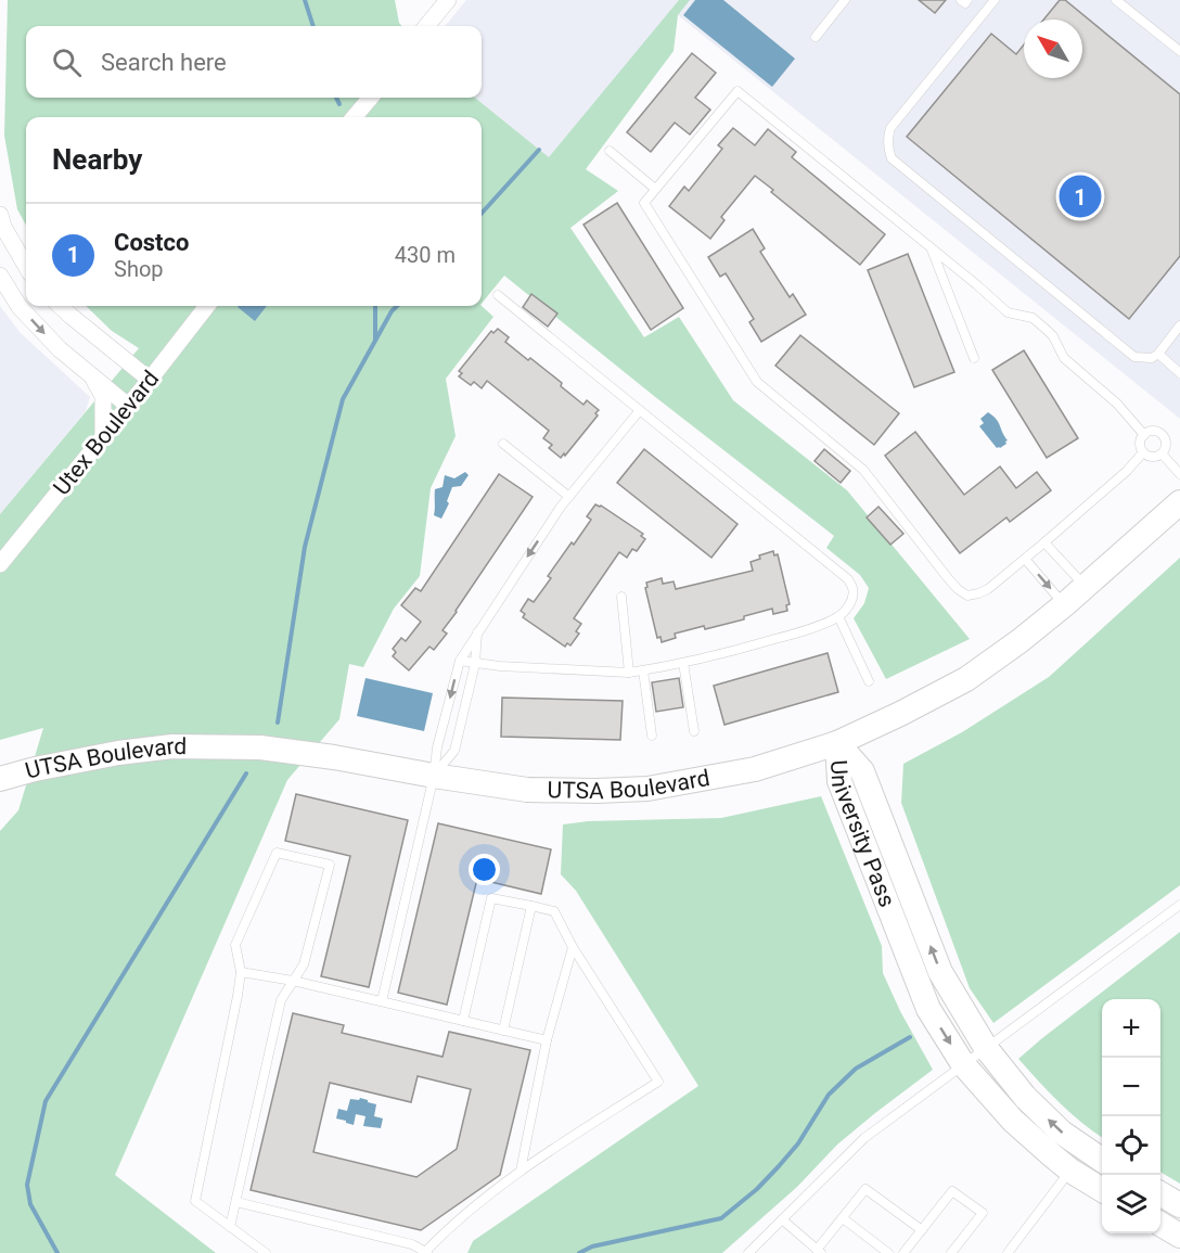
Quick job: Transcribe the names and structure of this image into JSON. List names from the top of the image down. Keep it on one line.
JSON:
{"streets":{"main road":["UTSA Boulevard","University Pass"],"street":["Utex Boulevard"]},"crossings":[["UTSA Boulevard","University Pass"]],"north":"top left","page":{"search":"Search here","heading":"Nearby","pins":"1","list":[{"mark":"1","name":"Costco","note":"Shop","value":"430 m"}],"map_buttons":["+","−"]}}
